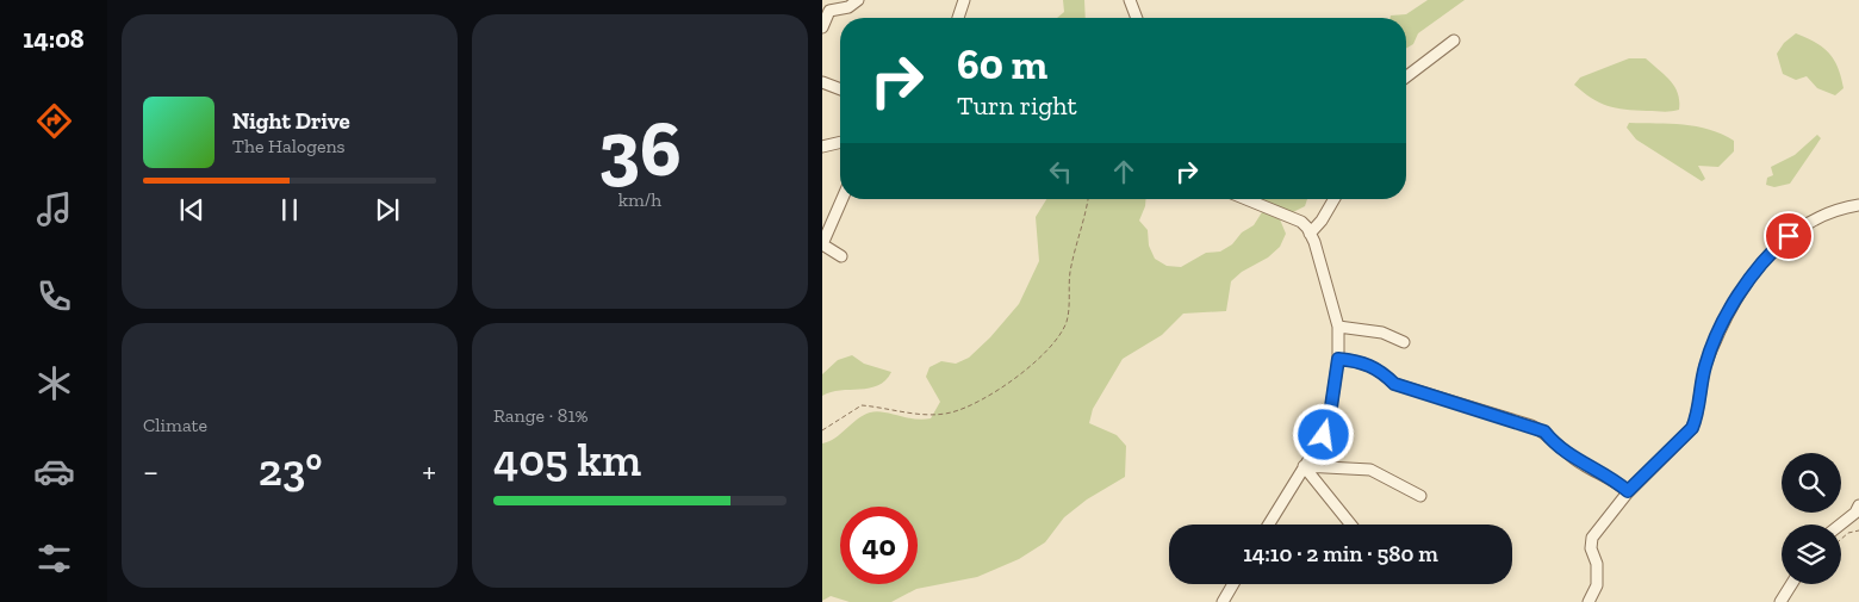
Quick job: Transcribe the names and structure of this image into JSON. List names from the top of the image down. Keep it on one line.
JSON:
{"page":{"tabs":"14:08","tile":[["36","km/h"],"Climate",["Range · 81%","405 km"]],"turn":["60 m","Turn right"],"song":["Night Drive","The Halogens"],"heat":["−","23°","+"],"limit":"40","trip":"14:10 · 2 min · 580 m"}}
